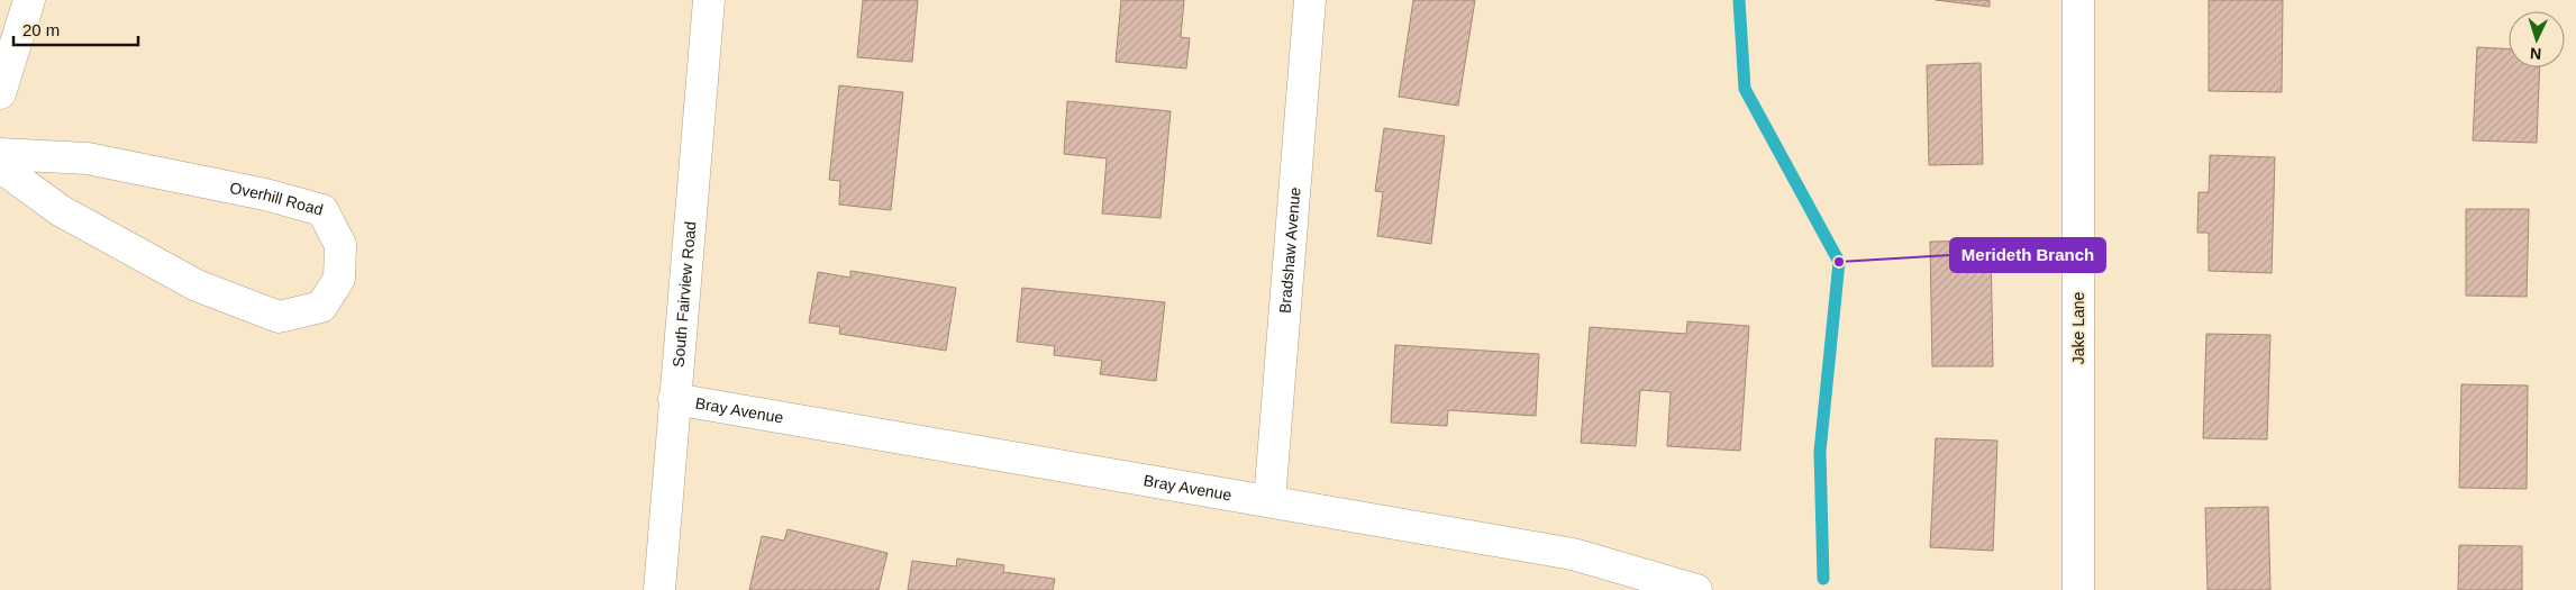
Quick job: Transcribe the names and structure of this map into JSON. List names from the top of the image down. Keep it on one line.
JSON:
{"streets":{"street":["Overhill Road","Bradshaw Avenue","South Fairview Road","Jake Lane","Bray Avenue"]},"crossings":[["Bradshaw Avenue","Bray Avenue"],["South Fairview Road","Bray Avenue"]],"places":["Merideth Branch"],"scale_bar":"20 m","north":"bottom"}
